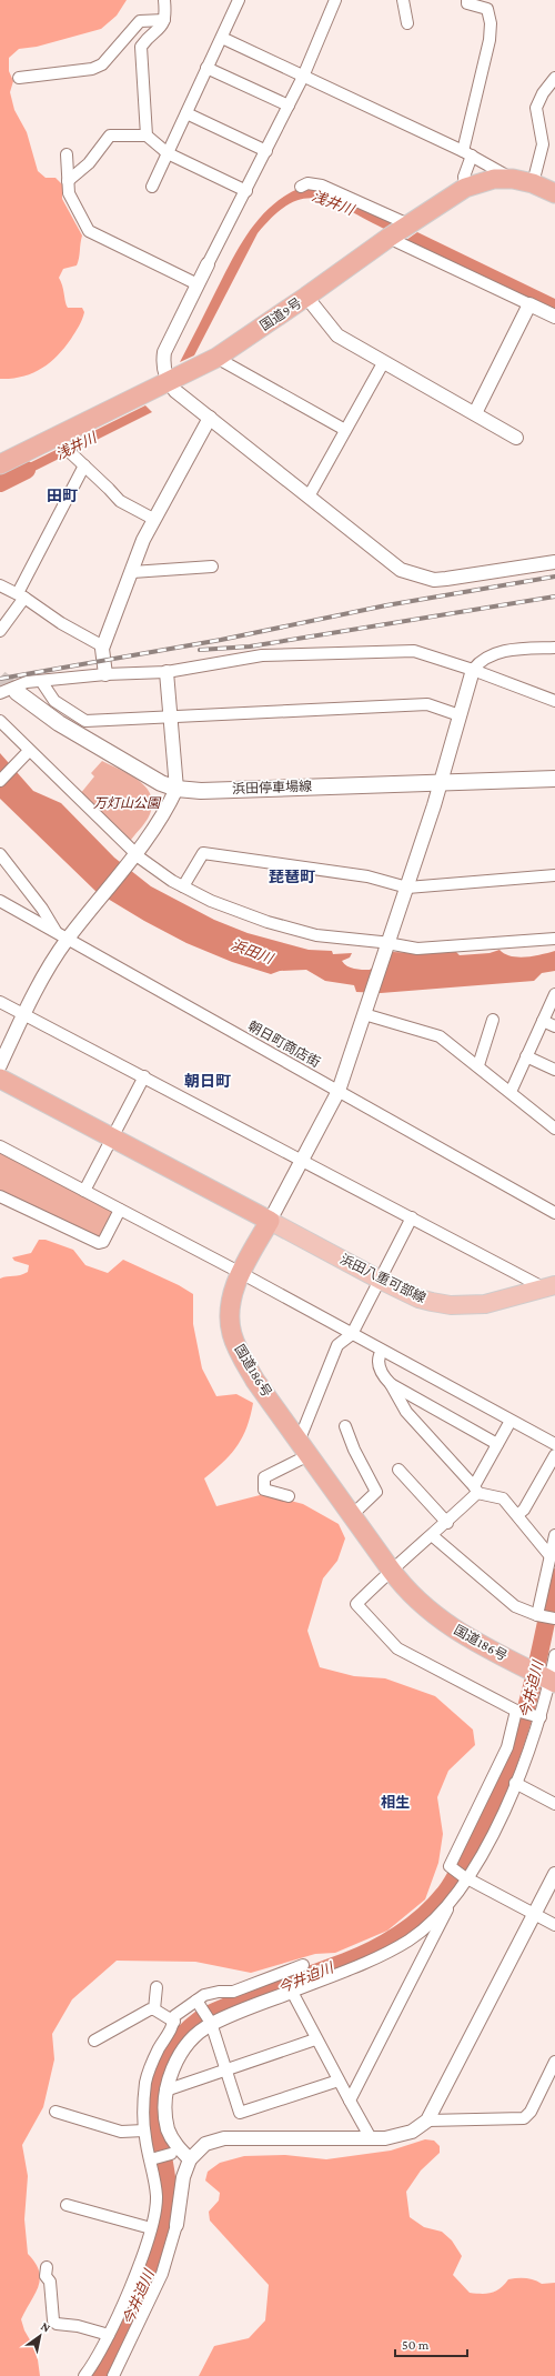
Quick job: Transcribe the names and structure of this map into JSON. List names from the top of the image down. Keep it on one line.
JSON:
{"streets":{"highway":["国道9号","国道186号"],"main road":["浜田停車場線","浜田八重可部線"],"street":["朝日町商店街"]},"crossings":[["浜田八重可部線","国道186号"]],"districts":["田町","琵琶町","朝日町","相生"],"water":["浅井川","浜田川","今井迫川"],"parks":["万灯山公園"],"scale_bar":"50 m","north":"top right"}
